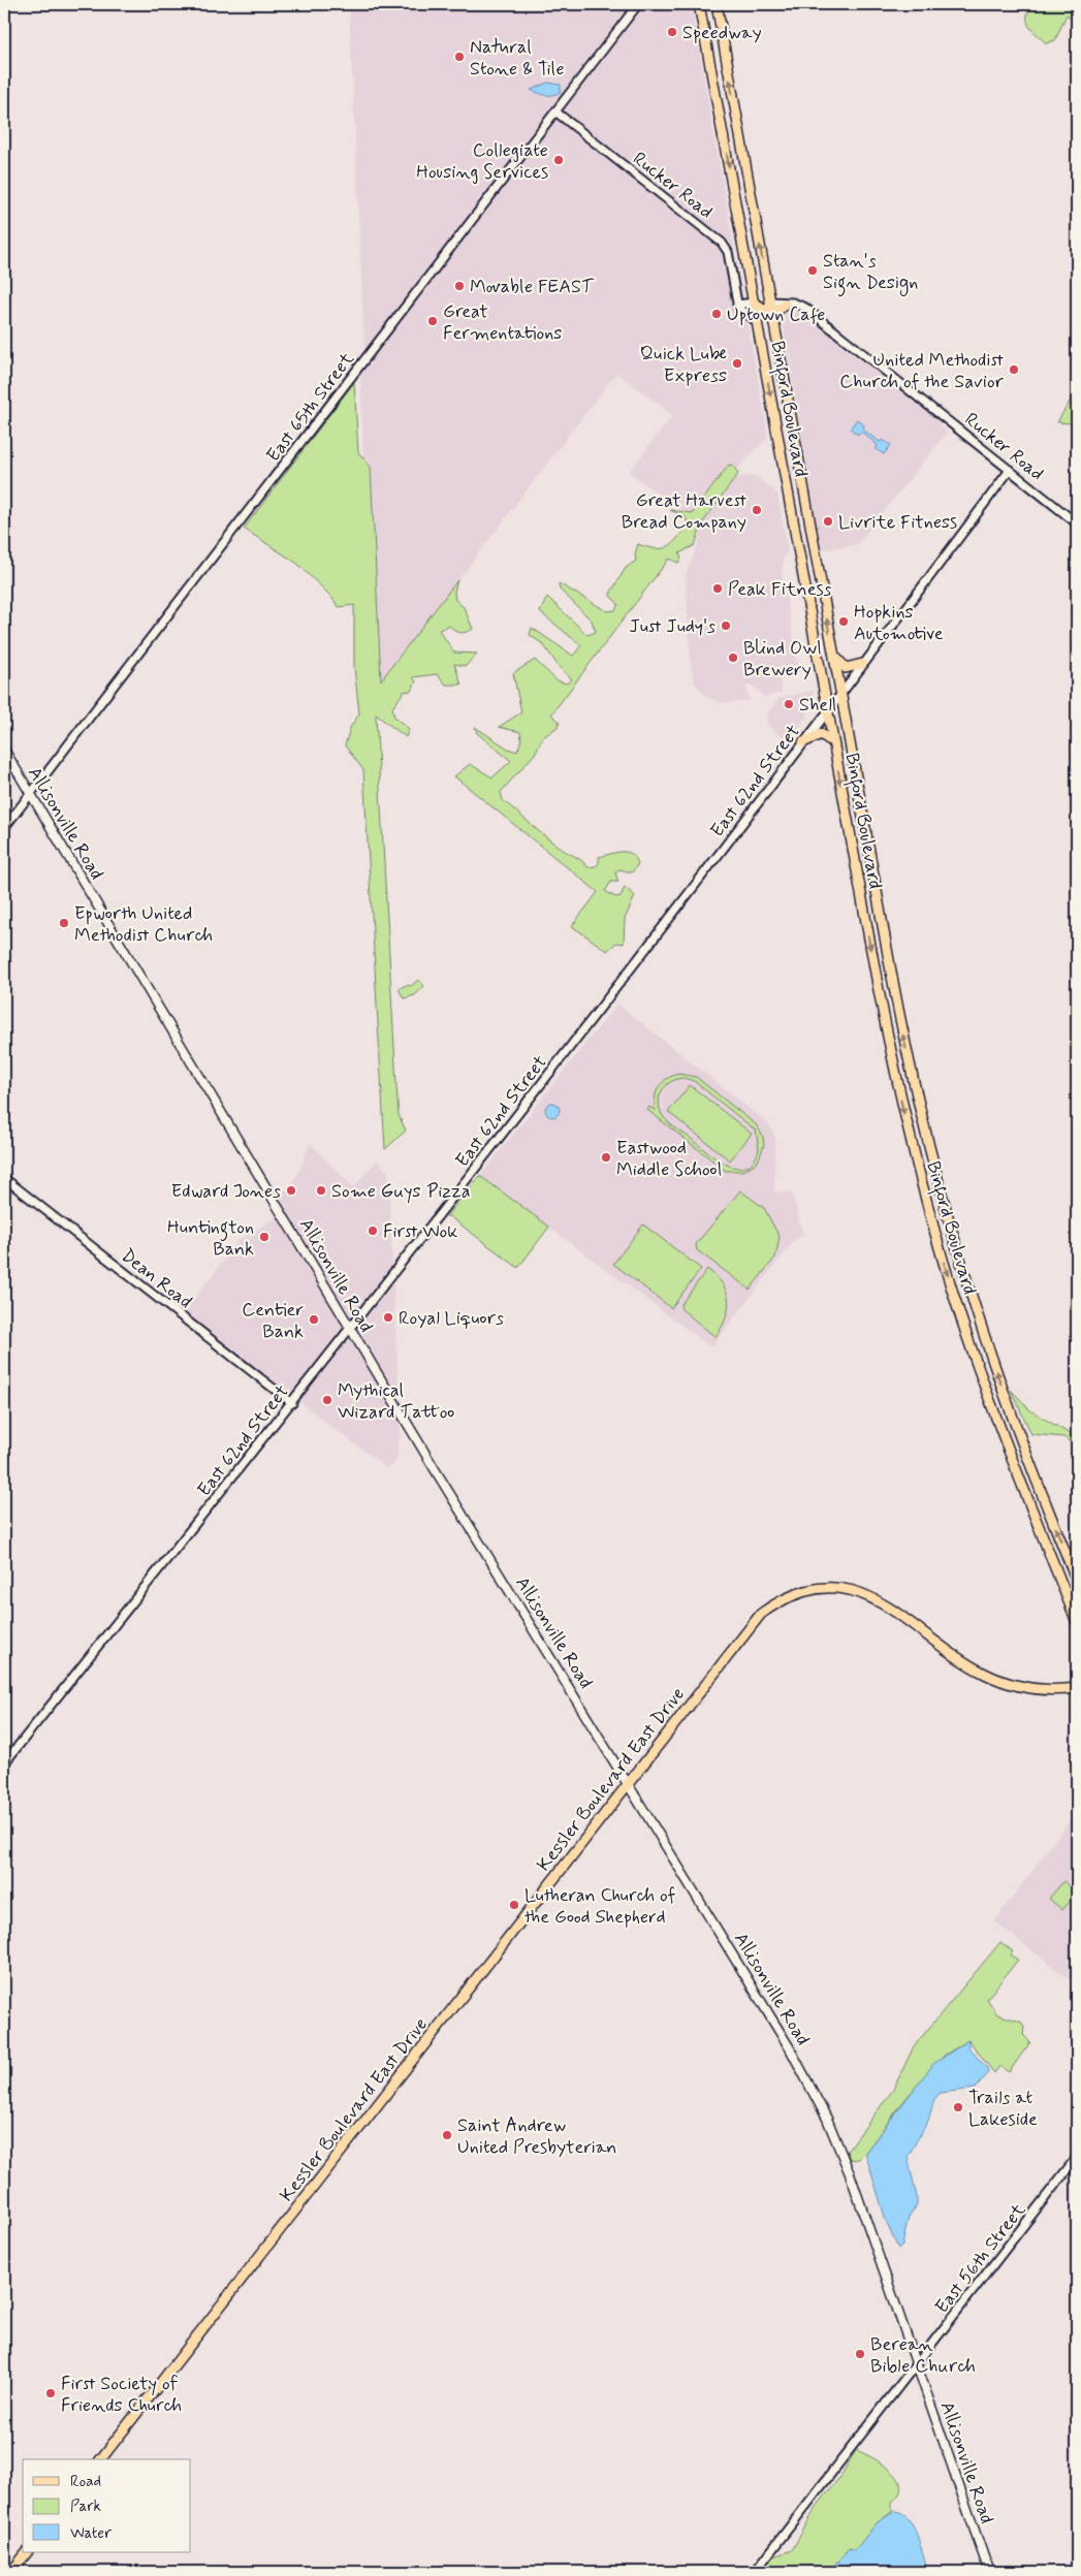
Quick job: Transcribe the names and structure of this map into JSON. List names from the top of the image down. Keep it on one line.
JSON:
{"streets":{"main road":["Binford Boulevard","Allisonville Road","Kessler Boulevard East Drive"],"street":["Rucker Road","East 65th Street","East 62nd Street","Dean Road","East 56th Street"]},"crossings":[["Rucker Road","East 65th Street"],["Rucker Road","Binford Boulevard"],["Rucker Road","East 62nd Street"],["East 65th Street","Allisonville Road"],["Binford Boulevard","East 62nd Street"],["East 62nd Street","Allisonville Road"],["East 62nd Street","Dean Road"],["Allisonville Road","Kessler Boulevard East Drive"],["Allisonville Road","East 56th Street"]],"places":["Speedway","Natural Stone & Tile","Collegiate Housing Services","Stan's Sign Design","Movable FEAST","Uptown Cafe","Great Fermentations","Quick Lube Express","United Methodist Church of the Savior","Great Harvest Bread Company","Livrite Fitness","Peak Fitness","Hopkins Automotive","Just Judy's","Blind Owl Brewery","Shell","Epworth United Methodist Church","Eastwood Middle School","Edward Jones","Some Guys Pizza","First Wok","Huntington Bank","Royal Liquors","Centier Bank","Mythical Wizard Tattoo","Lutheran Church of the Good Shepherd","Trails at Lakeside","Saint Andrew United Presbyterian","Berean Bible Church","First Society of Friends Church"],"legend":["Road","Park","Water"]}
